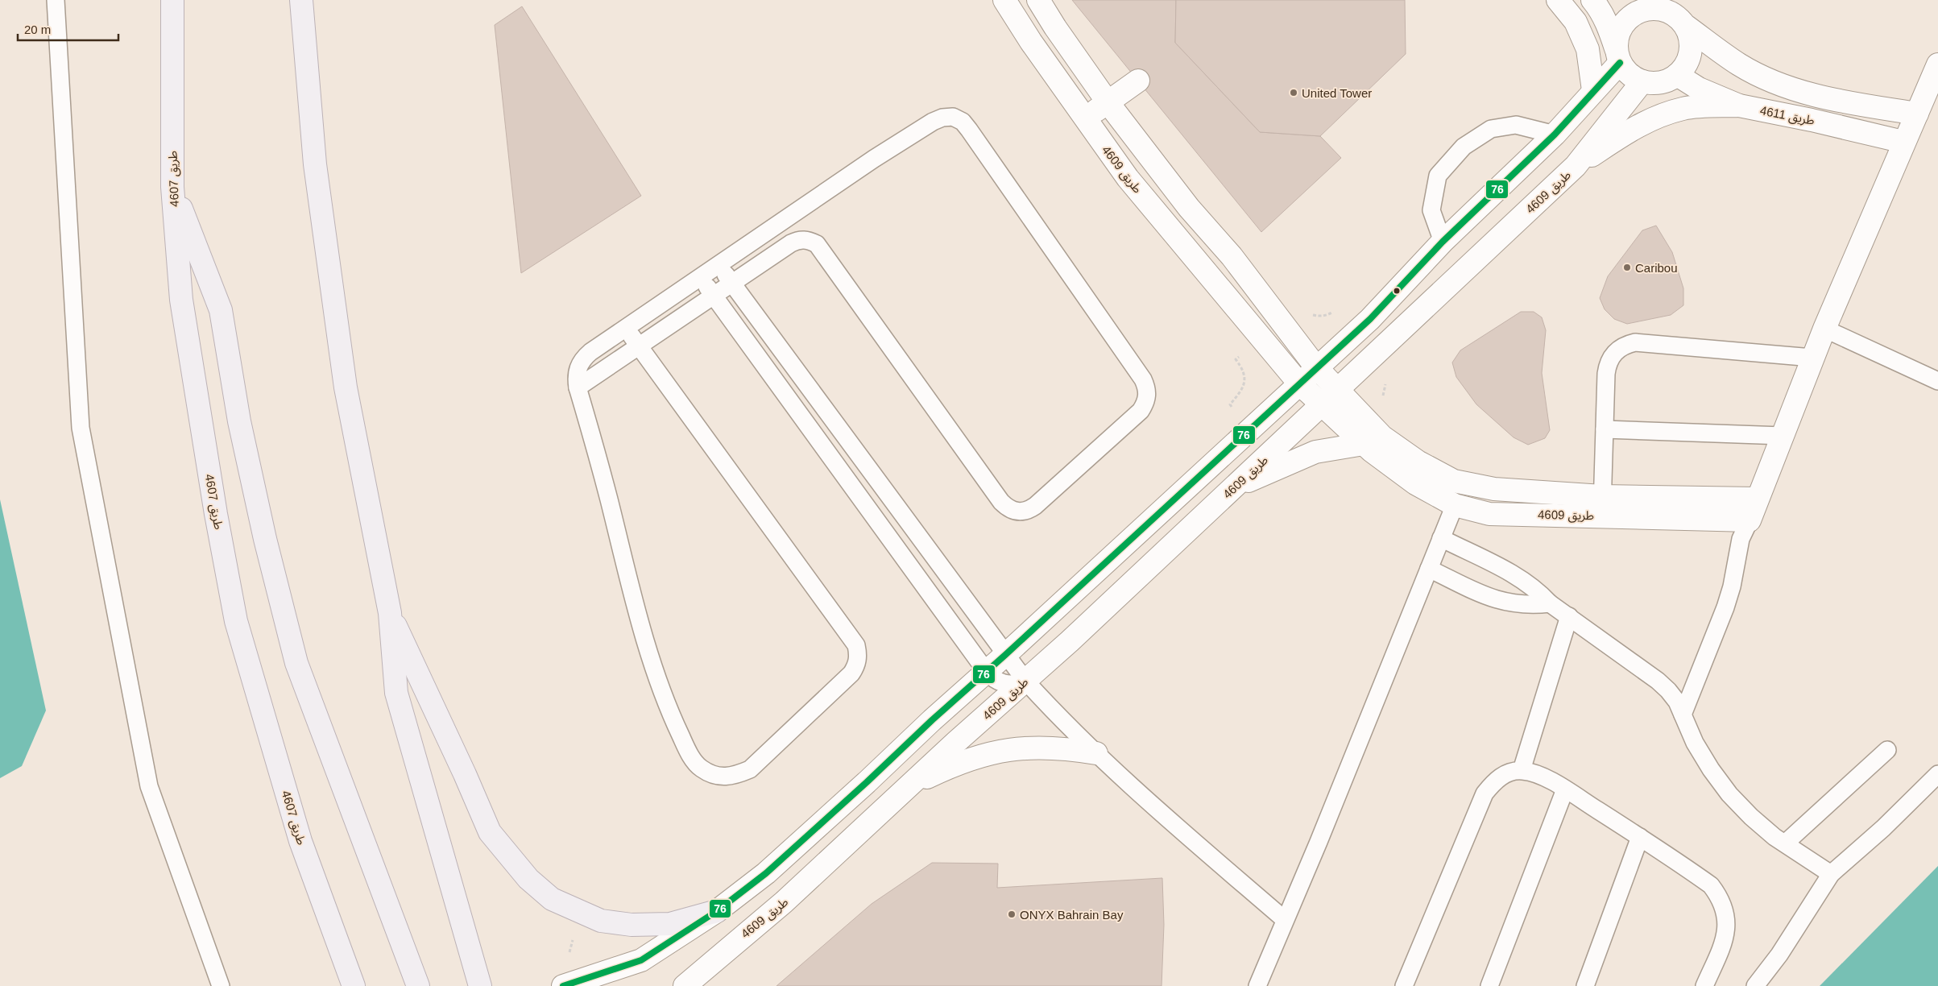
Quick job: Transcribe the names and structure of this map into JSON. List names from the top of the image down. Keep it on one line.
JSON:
{"streets":{"main road":["طريق 4607"],"street":["طريق 4611","طريق 4609"]},"crossings":[["طريق 4611","طريق 4609"]],"places":["United Tower","Caribou","ONYX Bahrain Bay"],"lines":["transit line 76"],"scale_bar":"20 m"}
